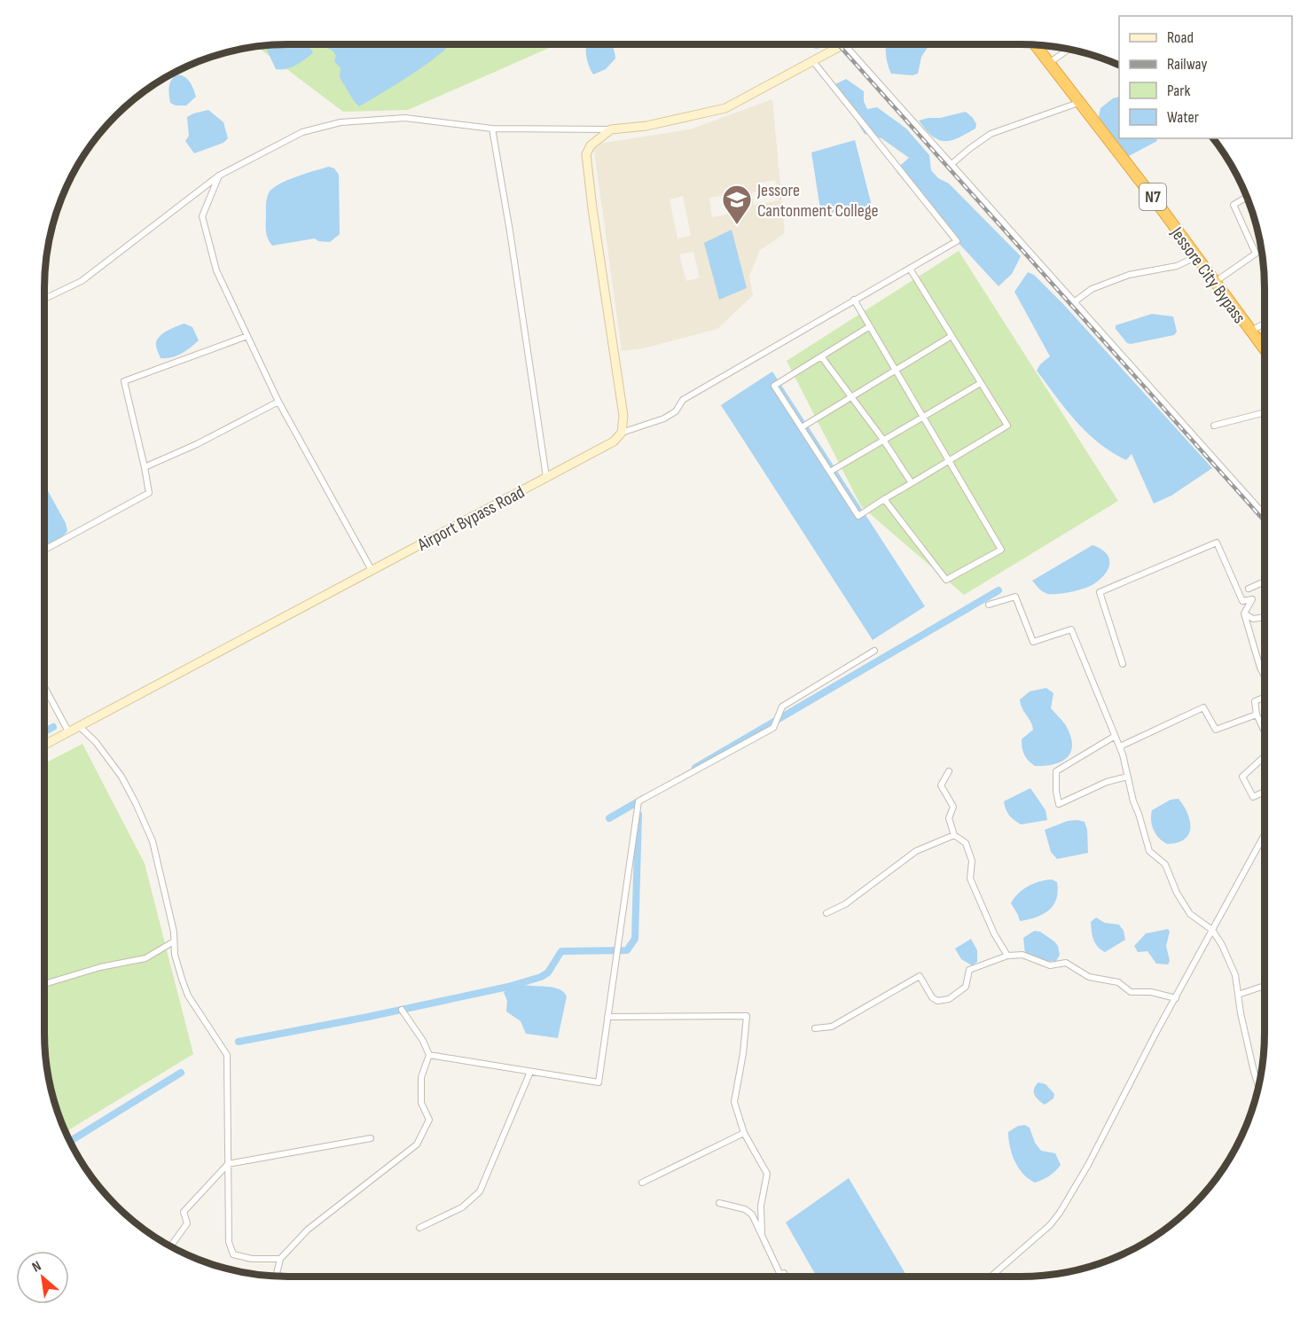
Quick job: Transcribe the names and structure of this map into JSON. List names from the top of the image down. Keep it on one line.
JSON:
{"streets":{"highway":["N7","Jessore City Bypass"],"street":["Airport Bypass Road"]},"places":{"school or university":["Jessore Cantonment College"]},"legend":["Road","Railway","Park","Water"],"north":"top left"}
